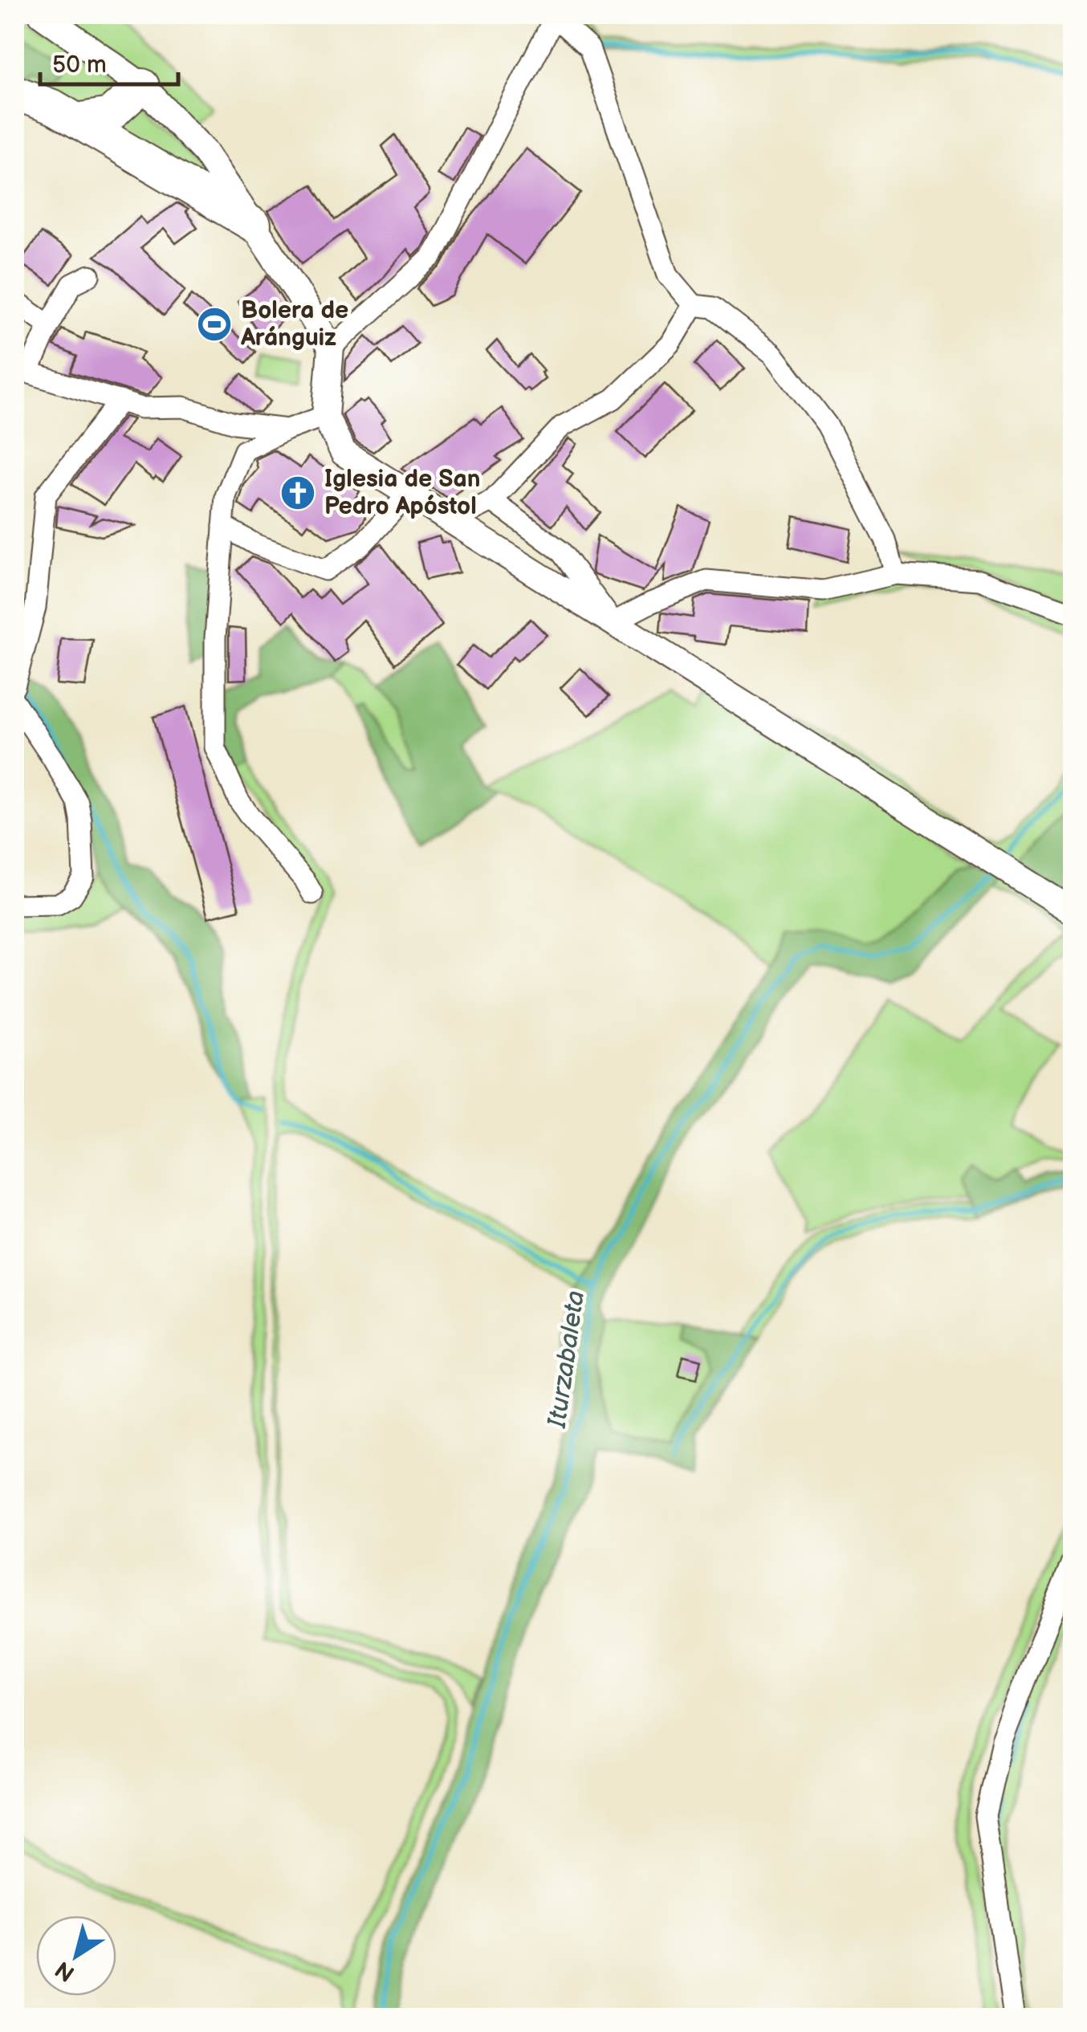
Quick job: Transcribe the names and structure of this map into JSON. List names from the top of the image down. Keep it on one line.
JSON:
{"water":["Iturzabaleta"],"places":{"sports":["Bolera de Aránguiz"],"church":["Iglesia de San Pedro Apóstol"]},"scale_bar":"50 m","north":"bottom left"}
